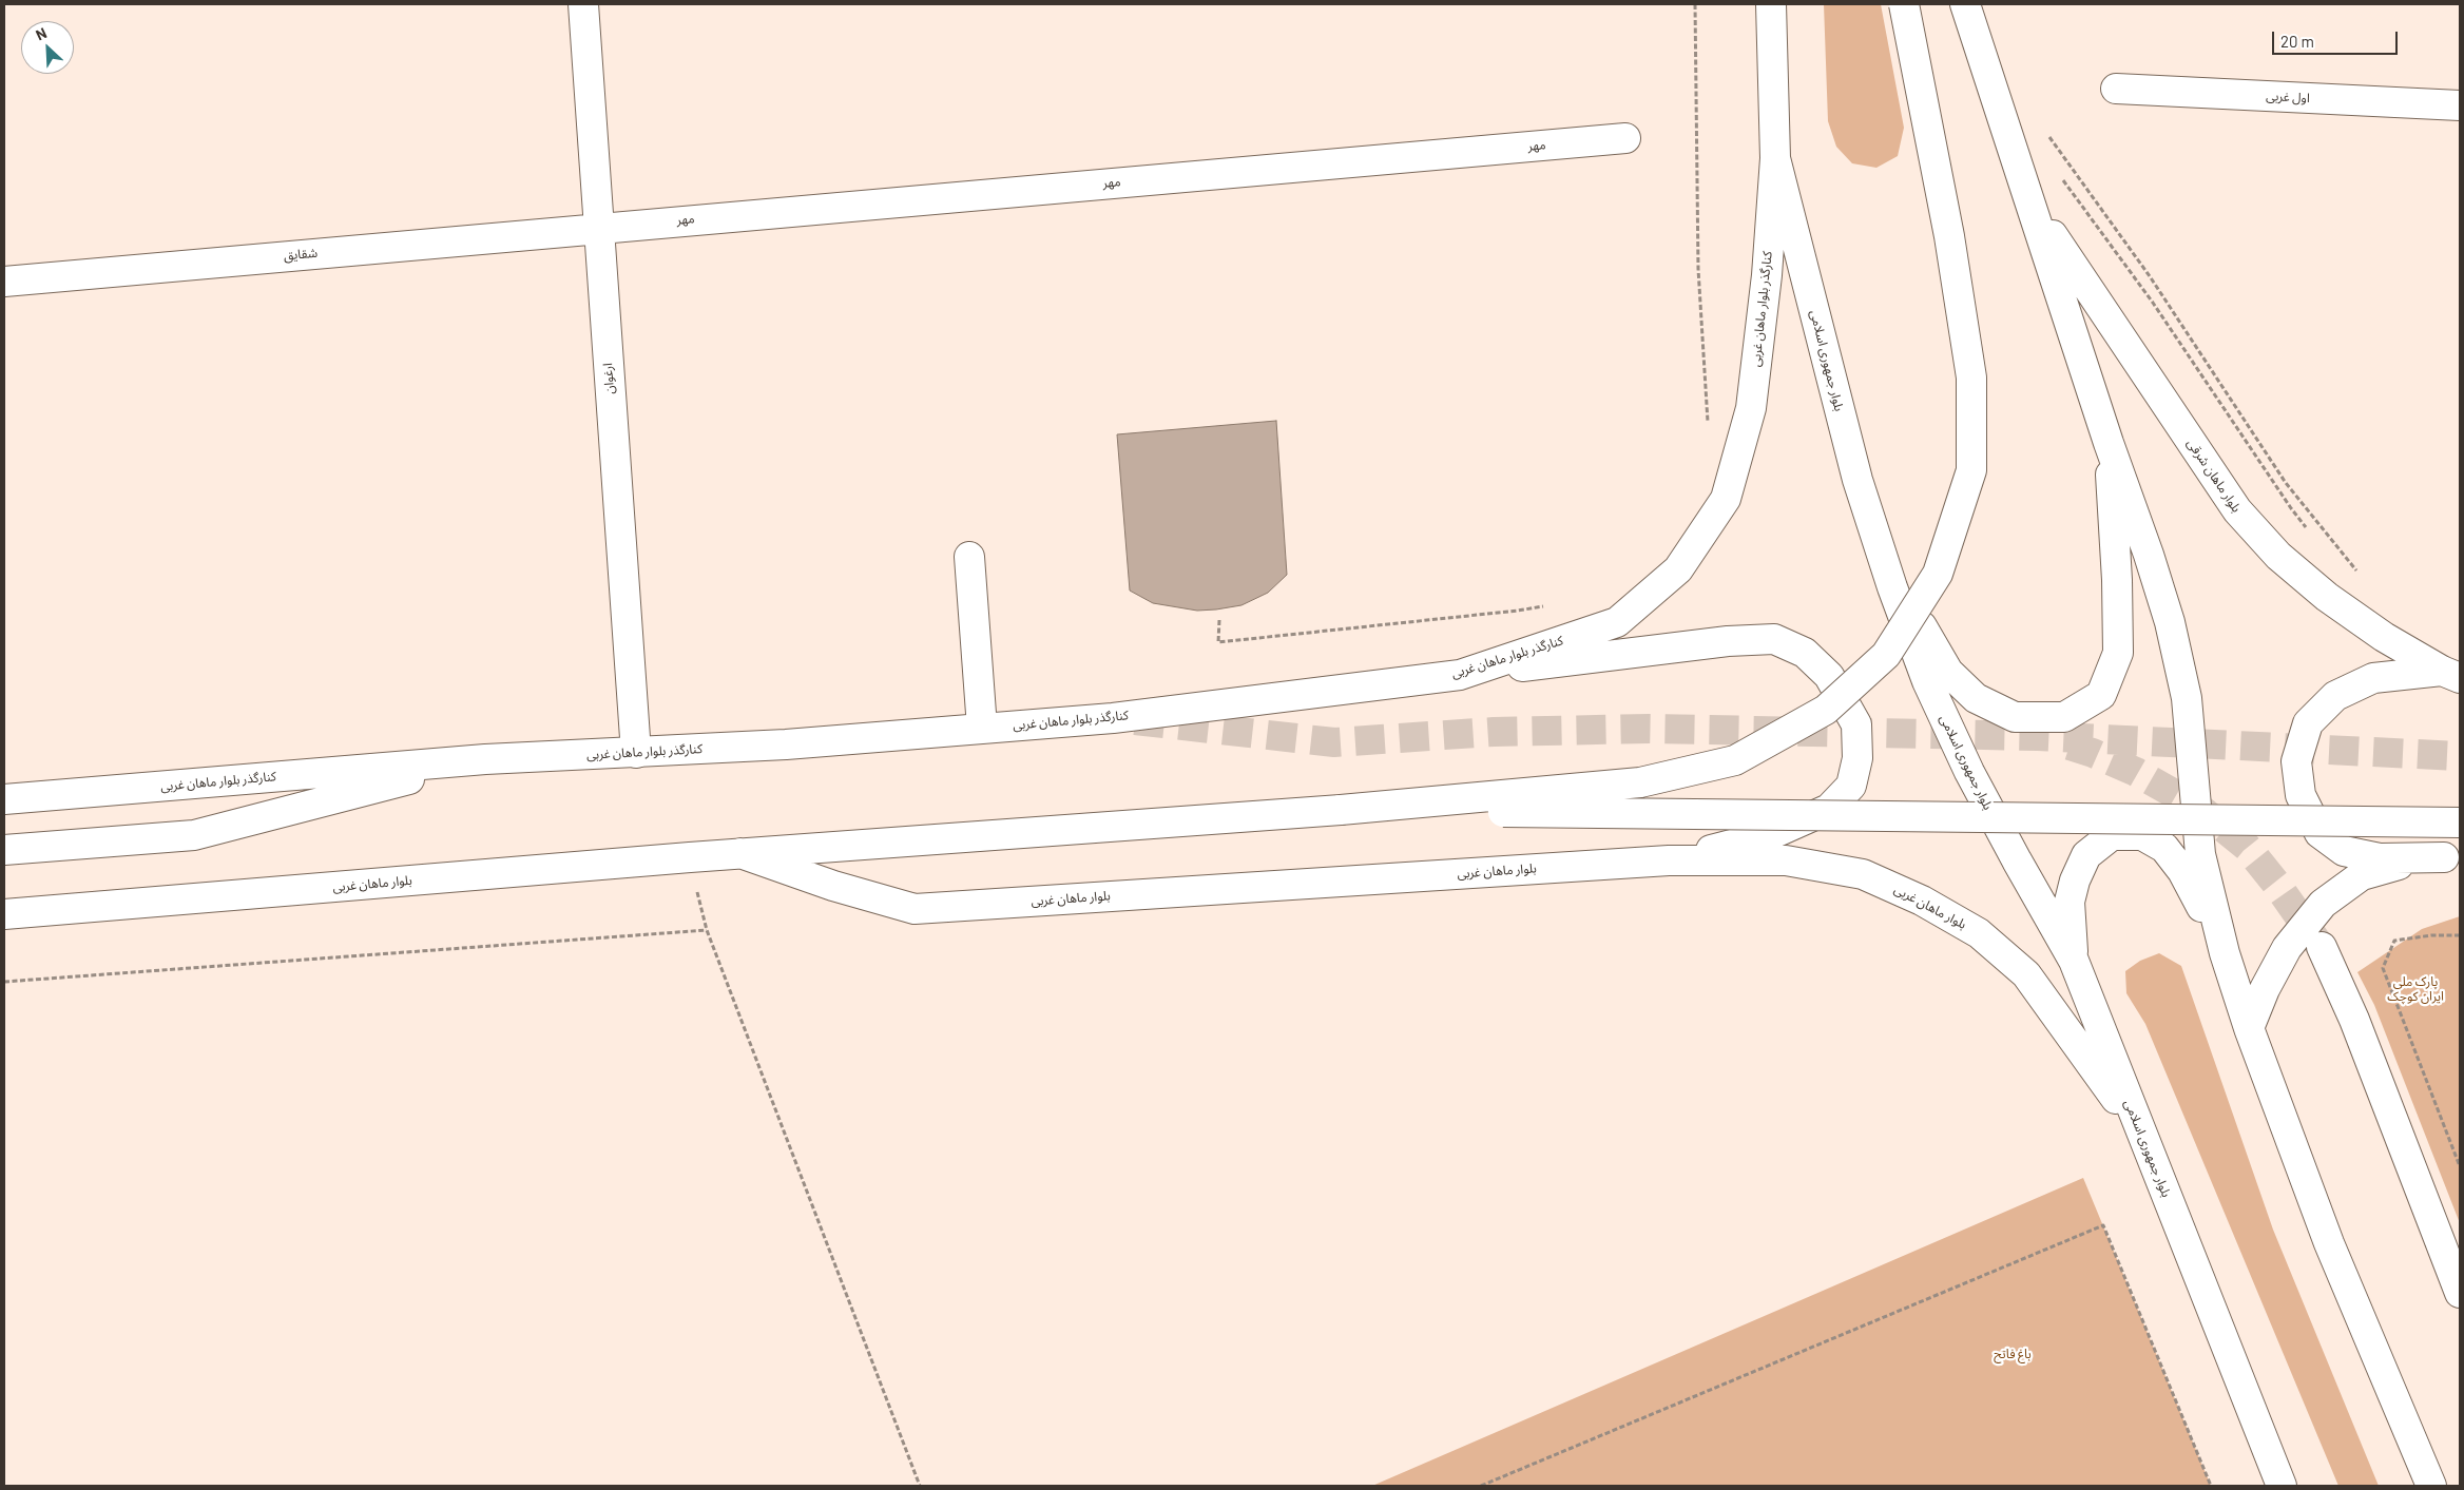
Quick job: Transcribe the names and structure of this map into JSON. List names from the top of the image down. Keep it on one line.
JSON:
{"streets":{"main road":["اول غربی","مهر","شقایق","کنارگذر بلوار ماهان غربی","بلوار جمهوری اسلامی","ارغوان","بلوار ماهان شرقی","بلوار ماهان غربی"]},"crossings":[["مهر","شقایق"],["مهر","ارغوان"],["شقایق","ارغوان"],["کنارگذر بلوار ماهان غربی","بلوار جمهوری اسلامی"],["کنارگذر بلوار ماهان غربی","ارغوان"],["بلوار جمهوری اسلامی","بلوار ماهان غربی"]],"parks":["پارک ملی ایران کوچک","باغ فاتح"],"scale_bar":"20 m","north":"top left"}
